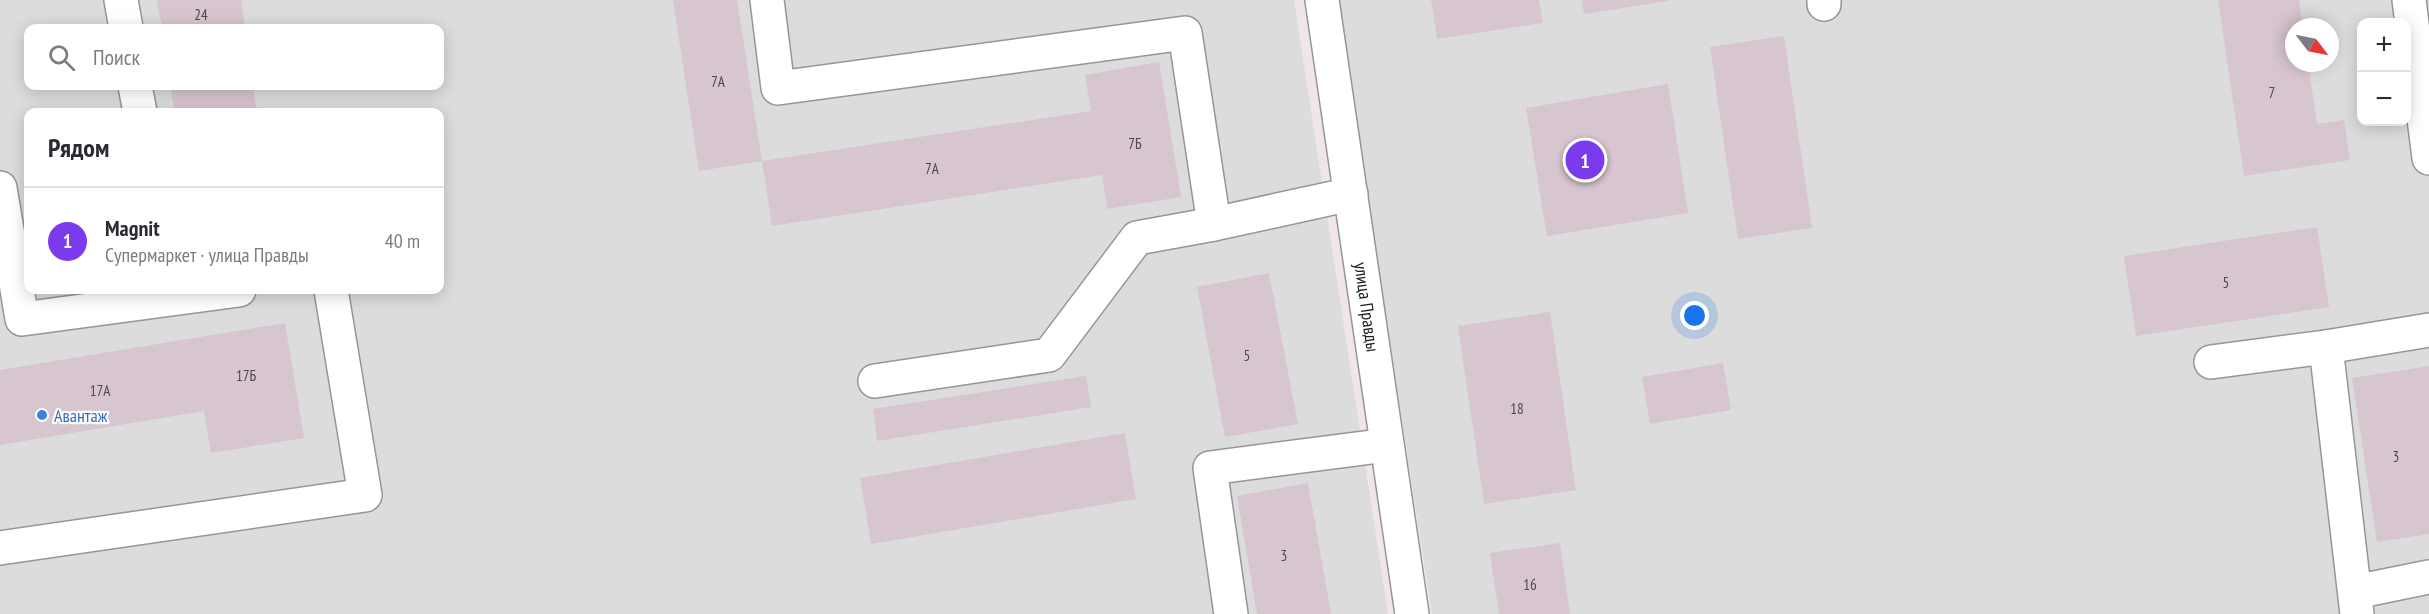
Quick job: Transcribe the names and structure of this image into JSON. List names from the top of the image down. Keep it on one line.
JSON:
{"streets":{"street":["улица Правды"]},"places":["Авантаж"],"house_numbers":["24","7А","7","7Б","7А","5","5","17Б","17А","18","3","3","16"],"north":"bottom right","page":{"map_buttons":["+","−"],"search":"Поиск","heading":"Рядом","pins":"1","list":[{"mark":"1","name":"Magnit","note":"Супермаркет · улица Правды","value":"40 m"}]}}
